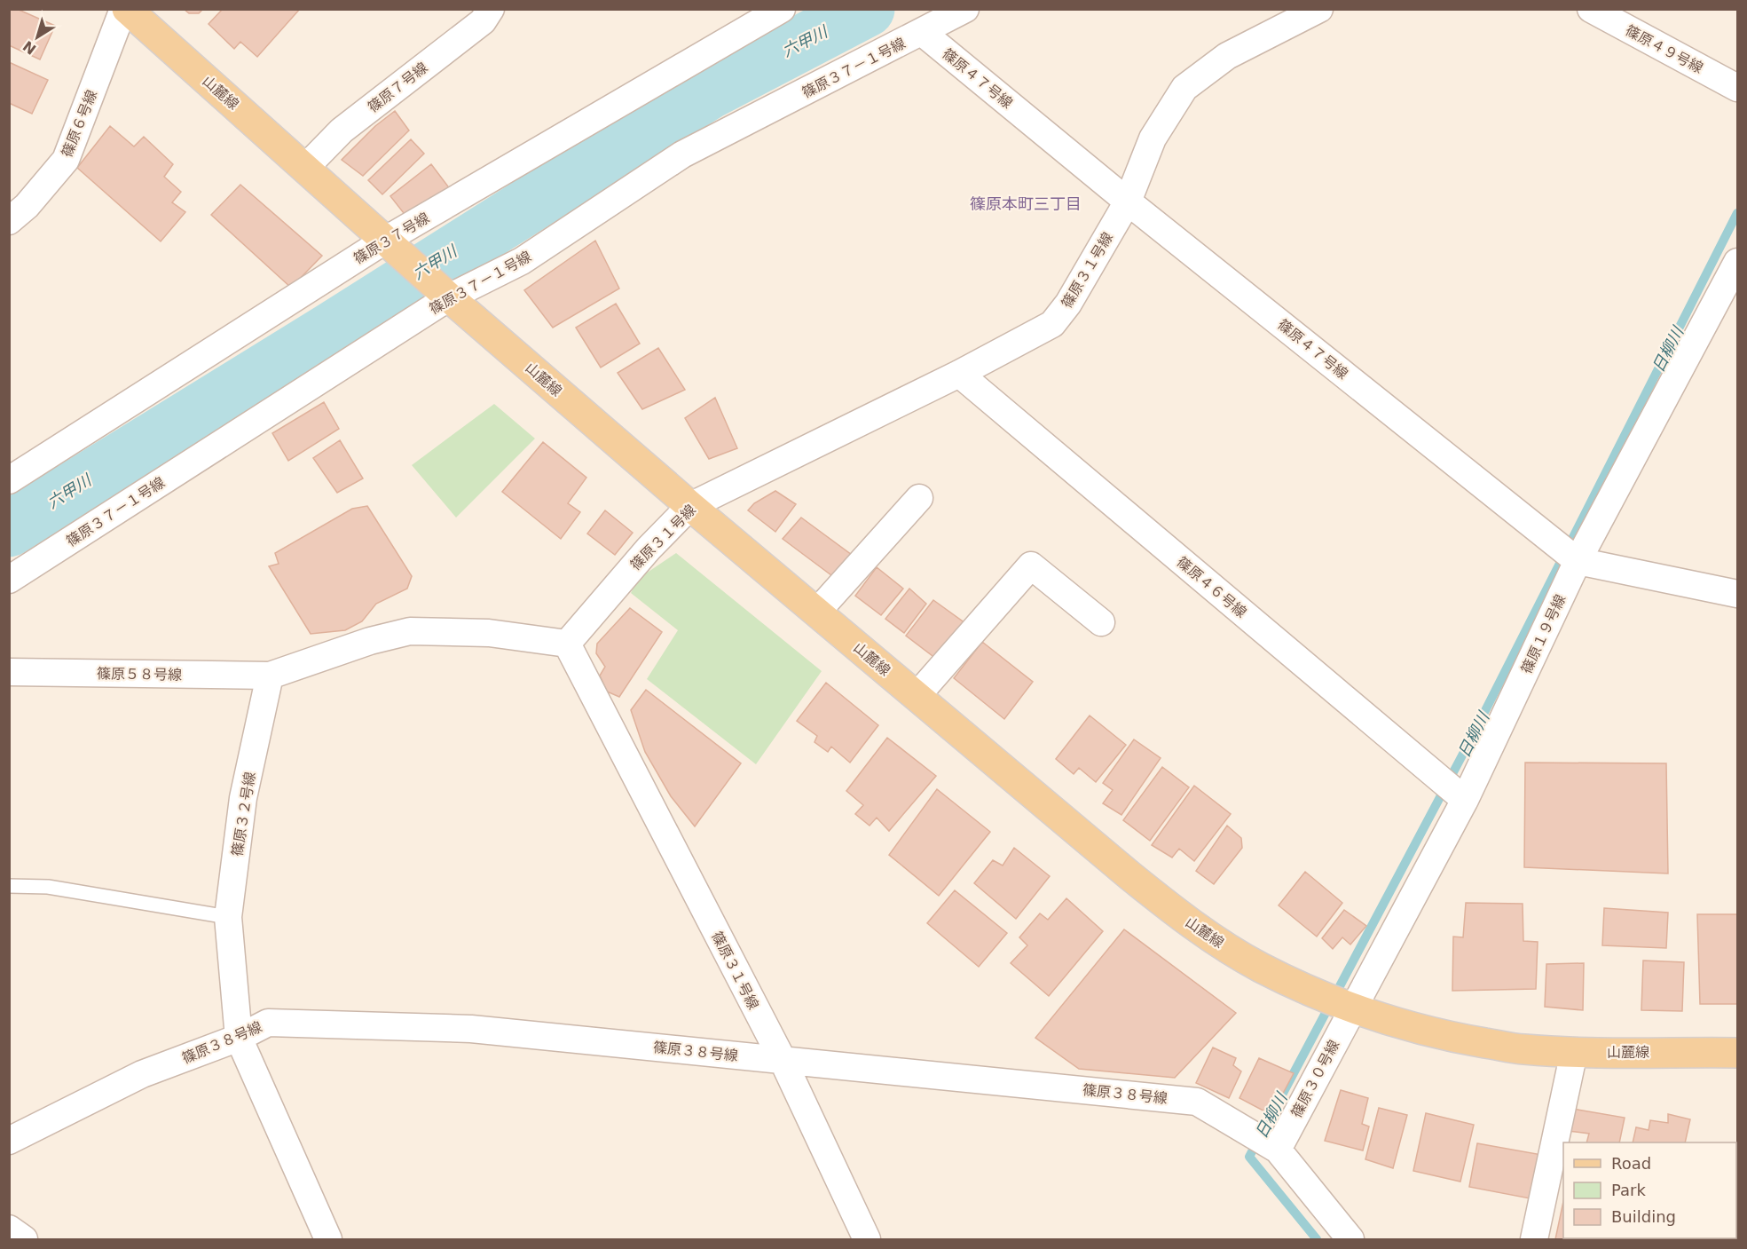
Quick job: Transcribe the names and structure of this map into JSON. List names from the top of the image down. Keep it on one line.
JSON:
{"streets":{"main road":["山麓線"],"street":["篠原４９号線","篠原３７－１号線","篠原４７号線","篠原７号線","篠原６号線","篠原３７号線","篠原３１号線","篠原４６号線","篠原１９号線","篠原５８号線","篠原３２号線","篠原３８号線","篠原３０号線"]},"crossings":[["篠原３７－１号線","篠原４７号線"],["篠原３７－１号線","山麓線"],["篠原４７号線","篠原３１号線"],["篠原４７号線","篠原１９号線"],["篠原７号線","山麓線"],["山麓線","篠原６号線"],["山麓線","篠原３７号線"],["山麓線","篠原３１号線"],["山麓線","篠原１９号線"],["山麓線","篠原３０号線"],["篠原３１号線","篠原４６号線"],["篠原３１号線","篠原３８号線"],["篠原４６号線","篠原１９号線"],["篠原１９号線","篠原３０号線"],["篠原５８号線","篠原３２号線"],["篠原３２号線","篠原３８号線"],["篠原３８号線","篠原３０号線"]],"districts":["篠原本町三丁目"],"water":["六甲川","日柳川"],"legend":["Road","Park","Building"],"north":"bottom left"}
